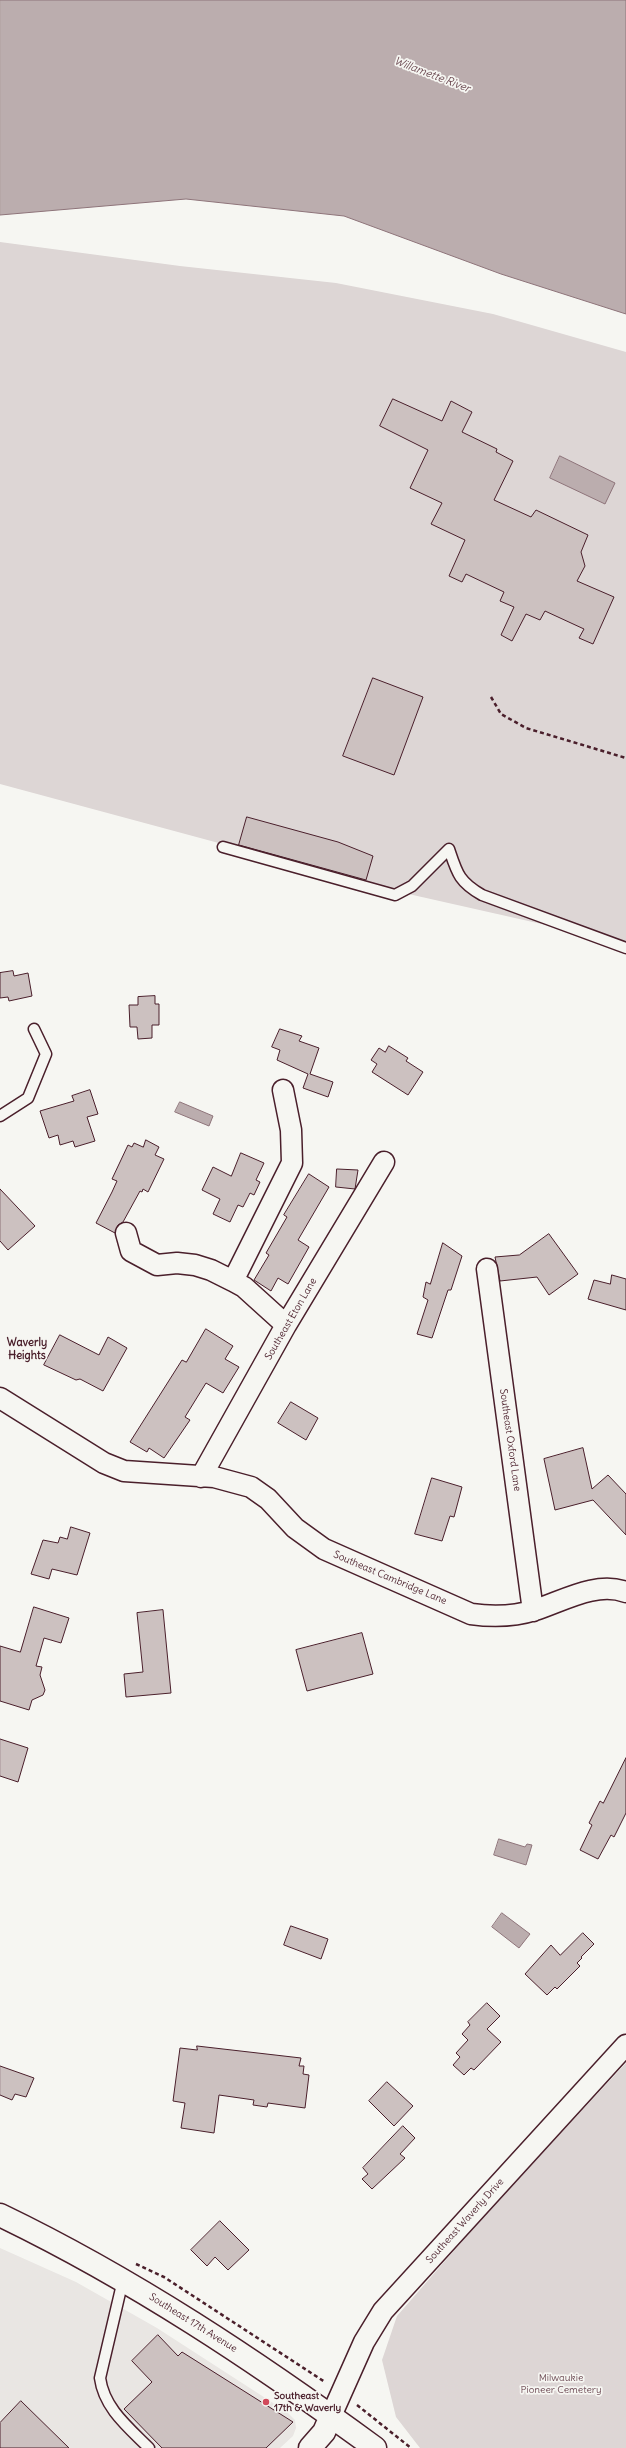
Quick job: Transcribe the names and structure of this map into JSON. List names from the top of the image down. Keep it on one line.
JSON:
{"streets":{"main road":["Southeast 17th Avenue"],"street":["Southeast Eton Lane","Southeast Oxford Lane","Southeast Cambridge Lane","Southeast Waverly Drive"]},"crossings":[["Southeast Eton Lane","Southeast Cambridge Lane"],["Southeast Oxford Lane","Southeast Cambridge Lane"],["Southeast Waverly Drive","Southeast 17th Avenue"]],"districts":["Waverly Heights"],"water":["Willamette River"],"parks":["Milwaukie Pioneer Cemetery"],"places":["Southeast 17th & Waverly"]}
